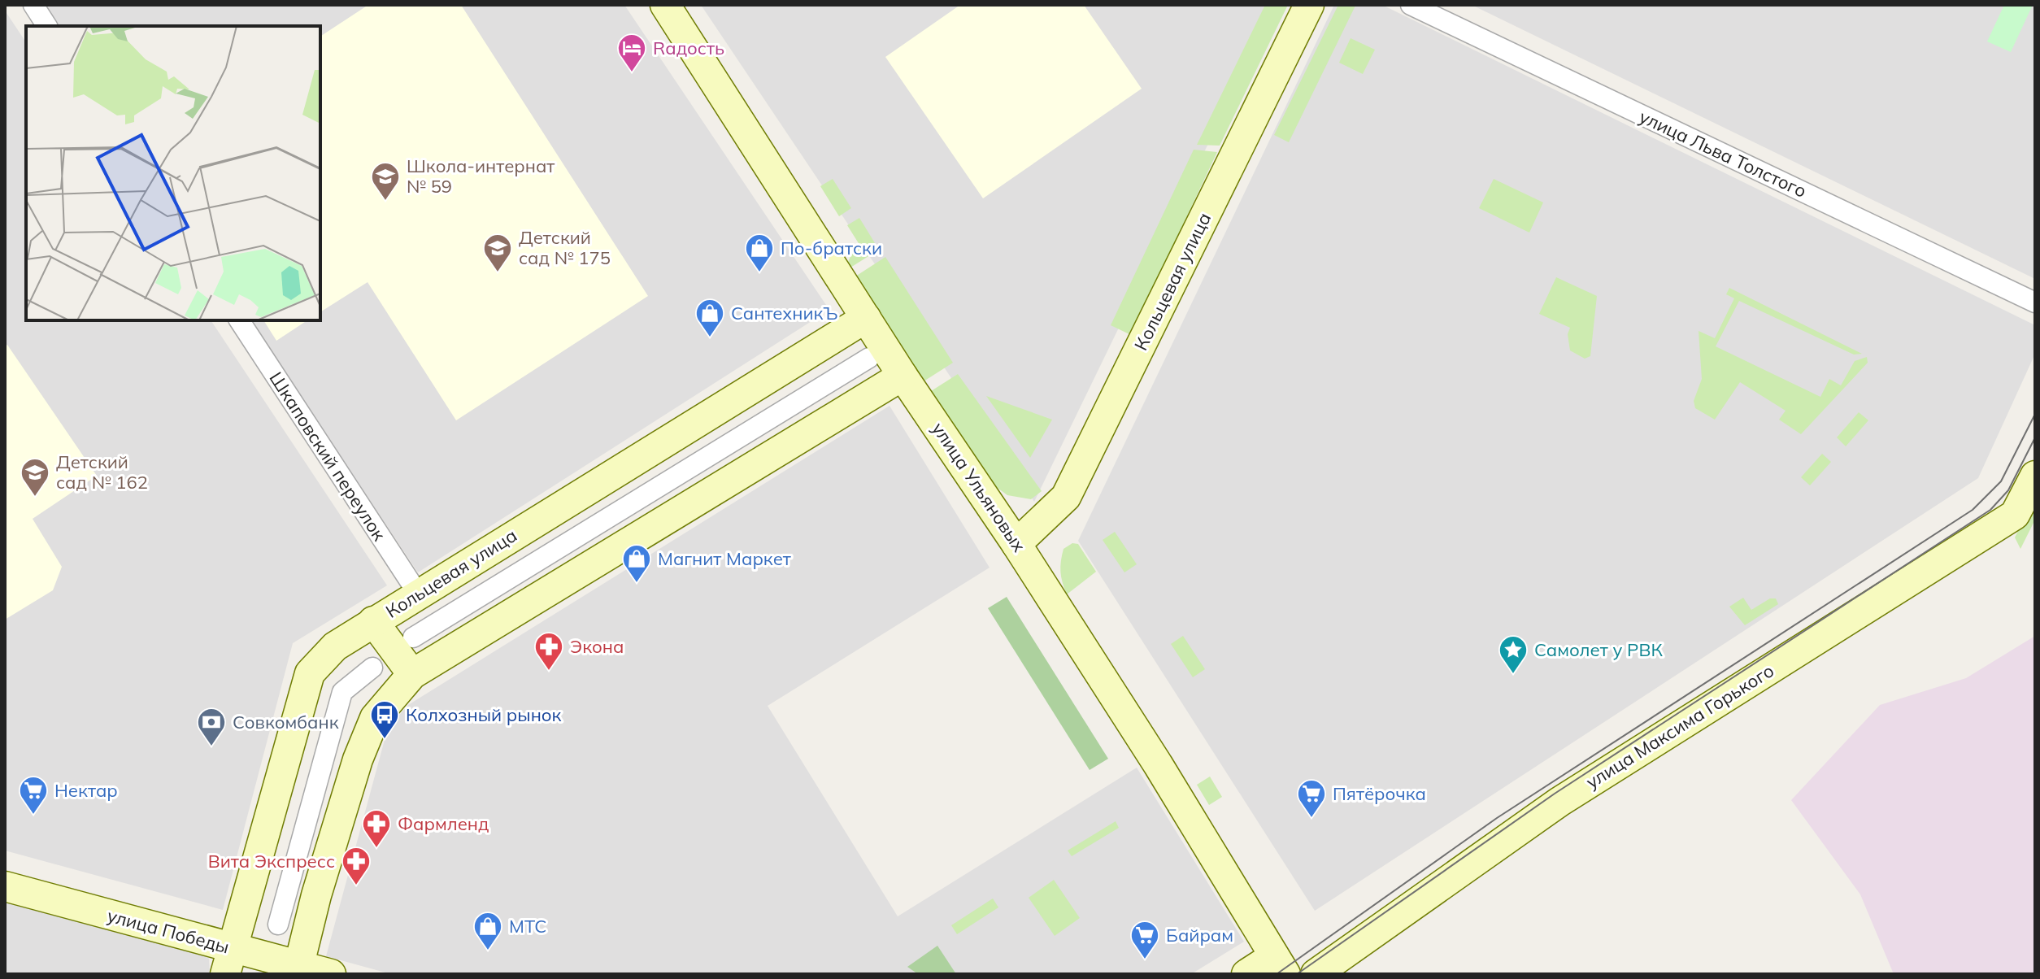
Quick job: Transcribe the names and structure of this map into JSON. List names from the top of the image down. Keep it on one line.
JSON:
{"streets":{"street":["улица Льва Толстого","Кольцевая улица","Шкаповский переулок","улица Ульяновых","улица Максима Горького","улица Победы"]},"crossings":[["Кольцевая улица","Шкаповский переулок"],["Кольцевая улица","улица Ульяновых"],["Кольцевая улица","улица Победы"]],"places":{"hotel":["Rадость"],"school or university":["Школа-интернат № 59","Детский сад № 175","Детский сад № 162"],"shop":["По-братски","СантехникЪ","Магнит Маркет","МТС"],"pharmacy":["Экона","Фармленд","Вита Экспресс"],"place":["Самолет у РВК"],"bus stop":["Колхозный рынок"],"bank":["Совкомбанк"],"supermarket":["Нектар","Пятёрочка","Байрам"]}}
